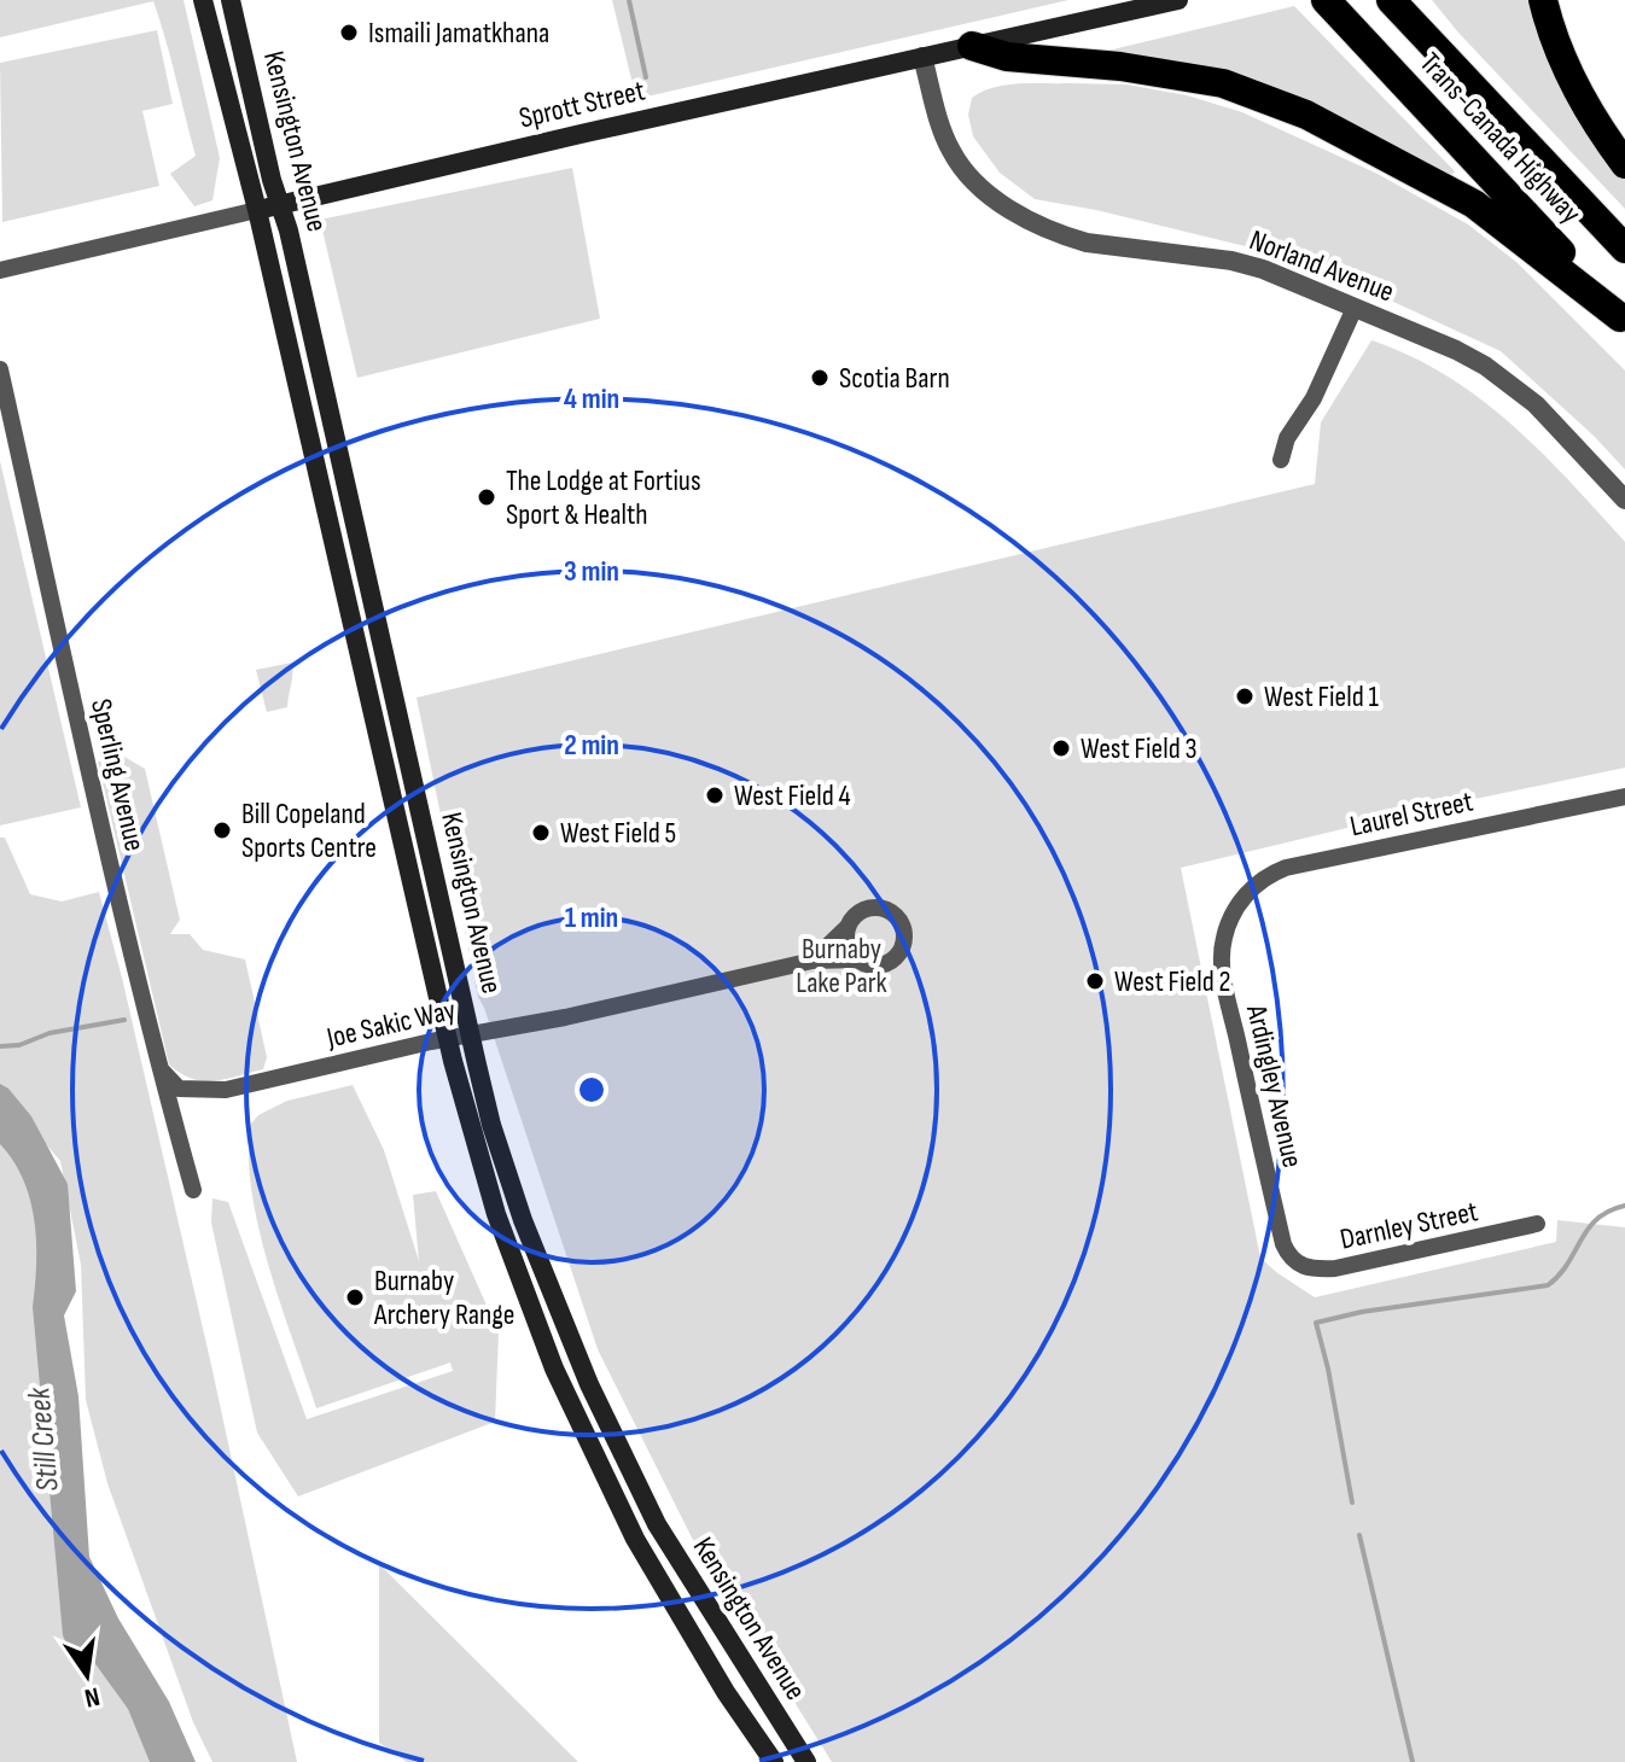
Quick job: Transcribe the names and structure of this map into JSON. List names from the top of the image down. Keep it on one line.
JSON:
{"streets":{"highway":["Trans-Canada Highway"],"main road":["Sprott Street","Kensington Avenue"],"street":["Norland Avenue","Sperling Avenue","Laurel Street","Joe Sakic Way","Ardingley Avenue","Darnley Street"]},"crossings":[["Sprott Street","Kensington Avenue"],["Sprott Street","Norland Avenue"],["Kensington Avenue","Joe Sakic Way"],["Sperling Avenue","Joe Sakic Way"],["Laurel Street","Ardingley Avenue"],["Ardingley Avenue","Darnley Street"]],"water":["Still Creek"],"parks":["Burnaby Lake Park"],"places":["Ismaili Jamatkhana","Scotia Barn","The Lodge at Fortius Sport & Health","West Field 1","West Field 3","West Field 4","Bill Copeland Sports Centre","West Field 5","West Field 2","Burnaby Archery Range"],"north":"bottom","rings":["4 min","3 min","2 min","1 min"]}
